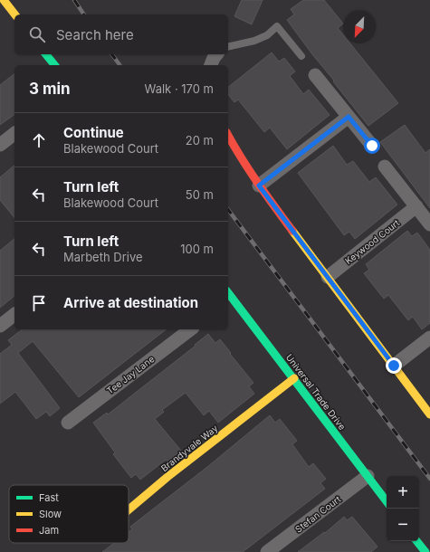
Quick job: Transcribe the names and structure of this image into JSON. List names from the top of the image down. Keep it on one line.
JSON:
{"streets":{"street":["Keywood Court","Tee Jay Lane","Universal Trade Drive","Brandyvale Way","Stefan Court"]},"crossings":[["Universal Trade Drive","Brandyvale Way"],["Universal Trade Drive","Stefan Court"]],"legend":["Fast","Slow","Jam"],"north":"bottom left","page":{"search":"Search here","heading":["3 min","Walk · 170 m"],"list":[["Continue","Blakewood Court","20 m"],["Turn left","Blakewood Court","50 m"],["Turn left","Marbeth Drive","100 m"],"Arrive at destination"],"map_buttons":["+","−"]}}
